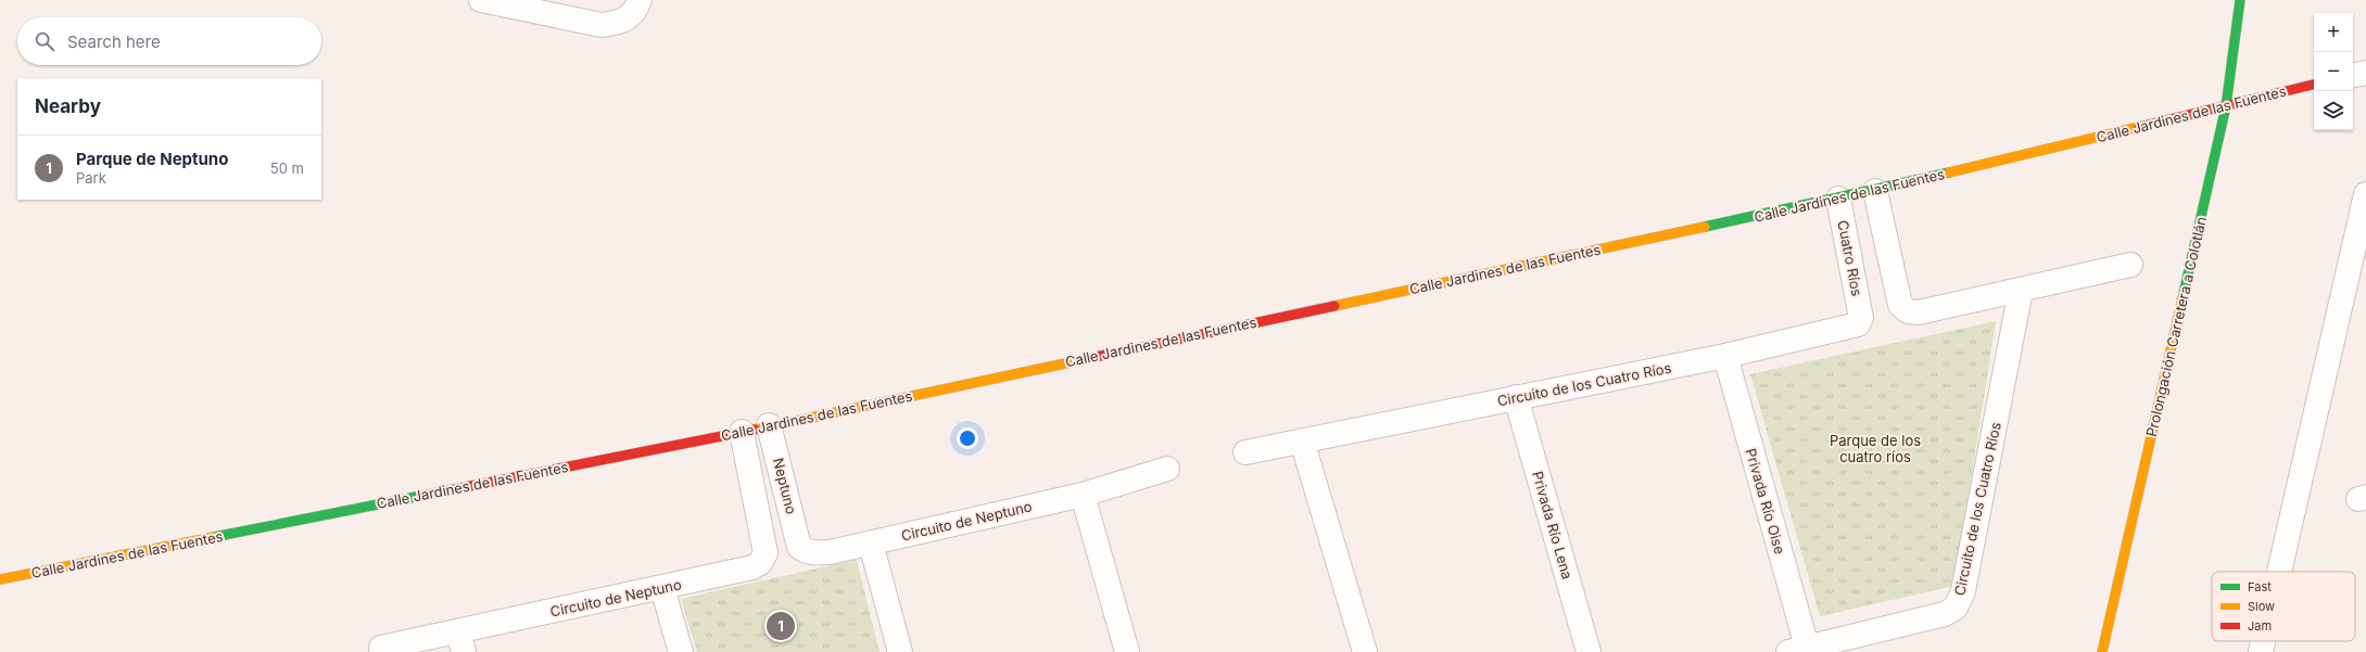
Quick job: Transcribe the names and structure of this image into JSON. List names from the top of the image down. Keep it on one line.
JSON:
{"streets":{"street":["Calle Jardines de las Fuentes","Cuatro Ríos","Prolongación Carretera a Colotlán","Circuito de los Cuatro Ríos","Neptuno","Privada Río Oise","Circuito de Neptuno","Privada Río Lena"]},"crossings":[["Calle Jardines de las Fuentes","Cuatro Ríos"],["Calle Jardines de las Fuentes","Prolongación Carretera a Colotlán"],["Calle Jardines de las Fuentes","Neptuno"],["Calle Jardines de las Fuentes","Circuito de Neptuno"],["Cuatro Ríos","Circuito de los Cuatro Ríos"],["Circuito de los Cuatro Ríos","Privada Río Oise"],["Circuito de los Cuatro Ríos","Privada Río Lena"],["Neptuno","Circuito de Neptuno"]],"parks":["Parque de los cuatro ríos"],"legend":["Fast","Slow","Jam"],"page":{"map_buttons":["+","−"],"search":"Search here","heading":"Nearby","list":[{"mark":"1","name":"Parque de Neptuno","note":"Park","value":"50 m"}],"pins":"1"}}
